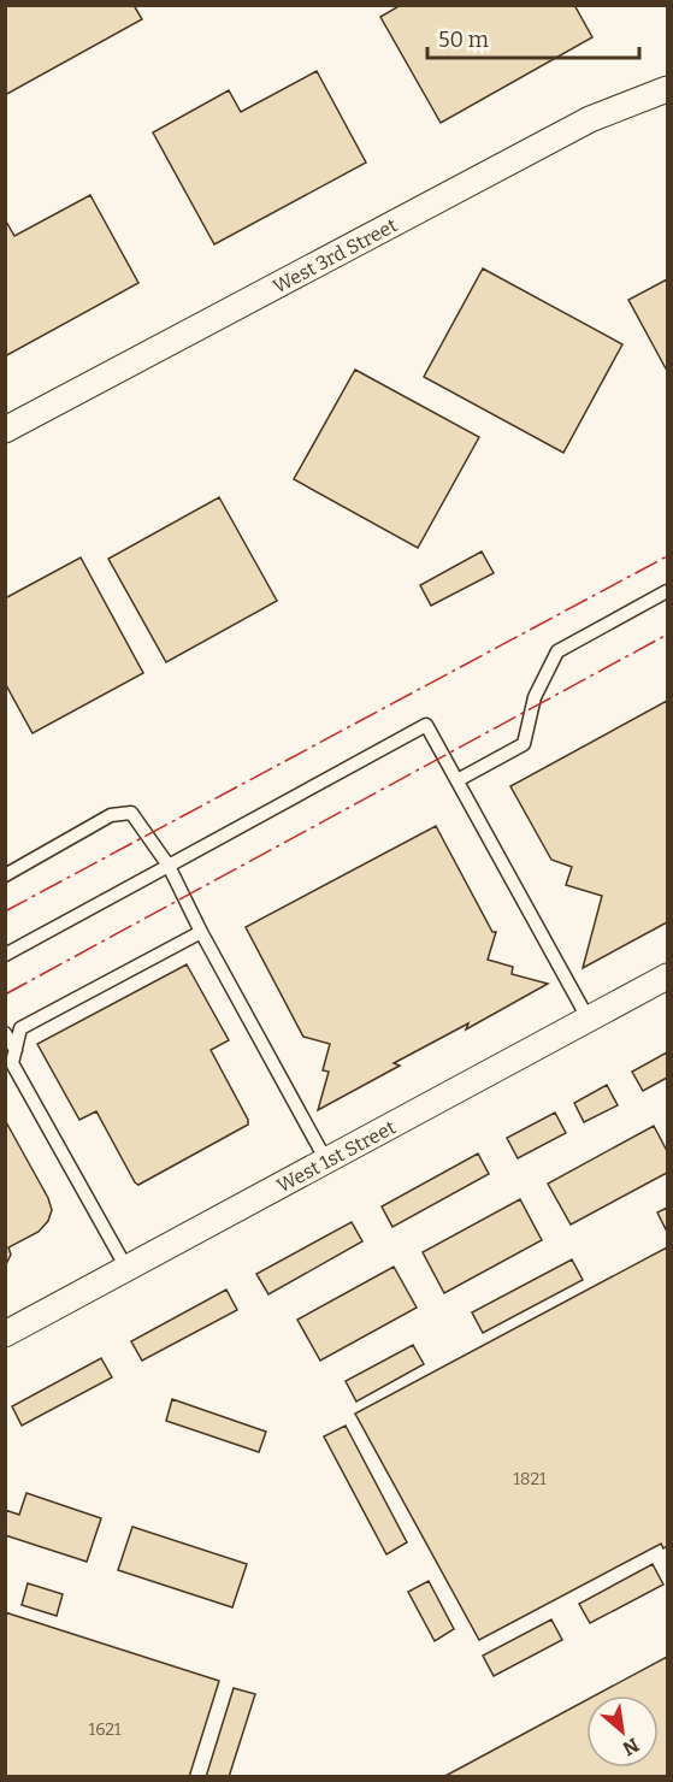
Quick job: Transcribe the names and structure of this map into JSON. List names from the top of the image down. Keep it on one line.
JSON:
{"streets":{"street":["West 3rd Street","West 1st Street"]},"house_numbers":["1821","1621"],"scale_bar":"50 m","north":"bottom right"}
